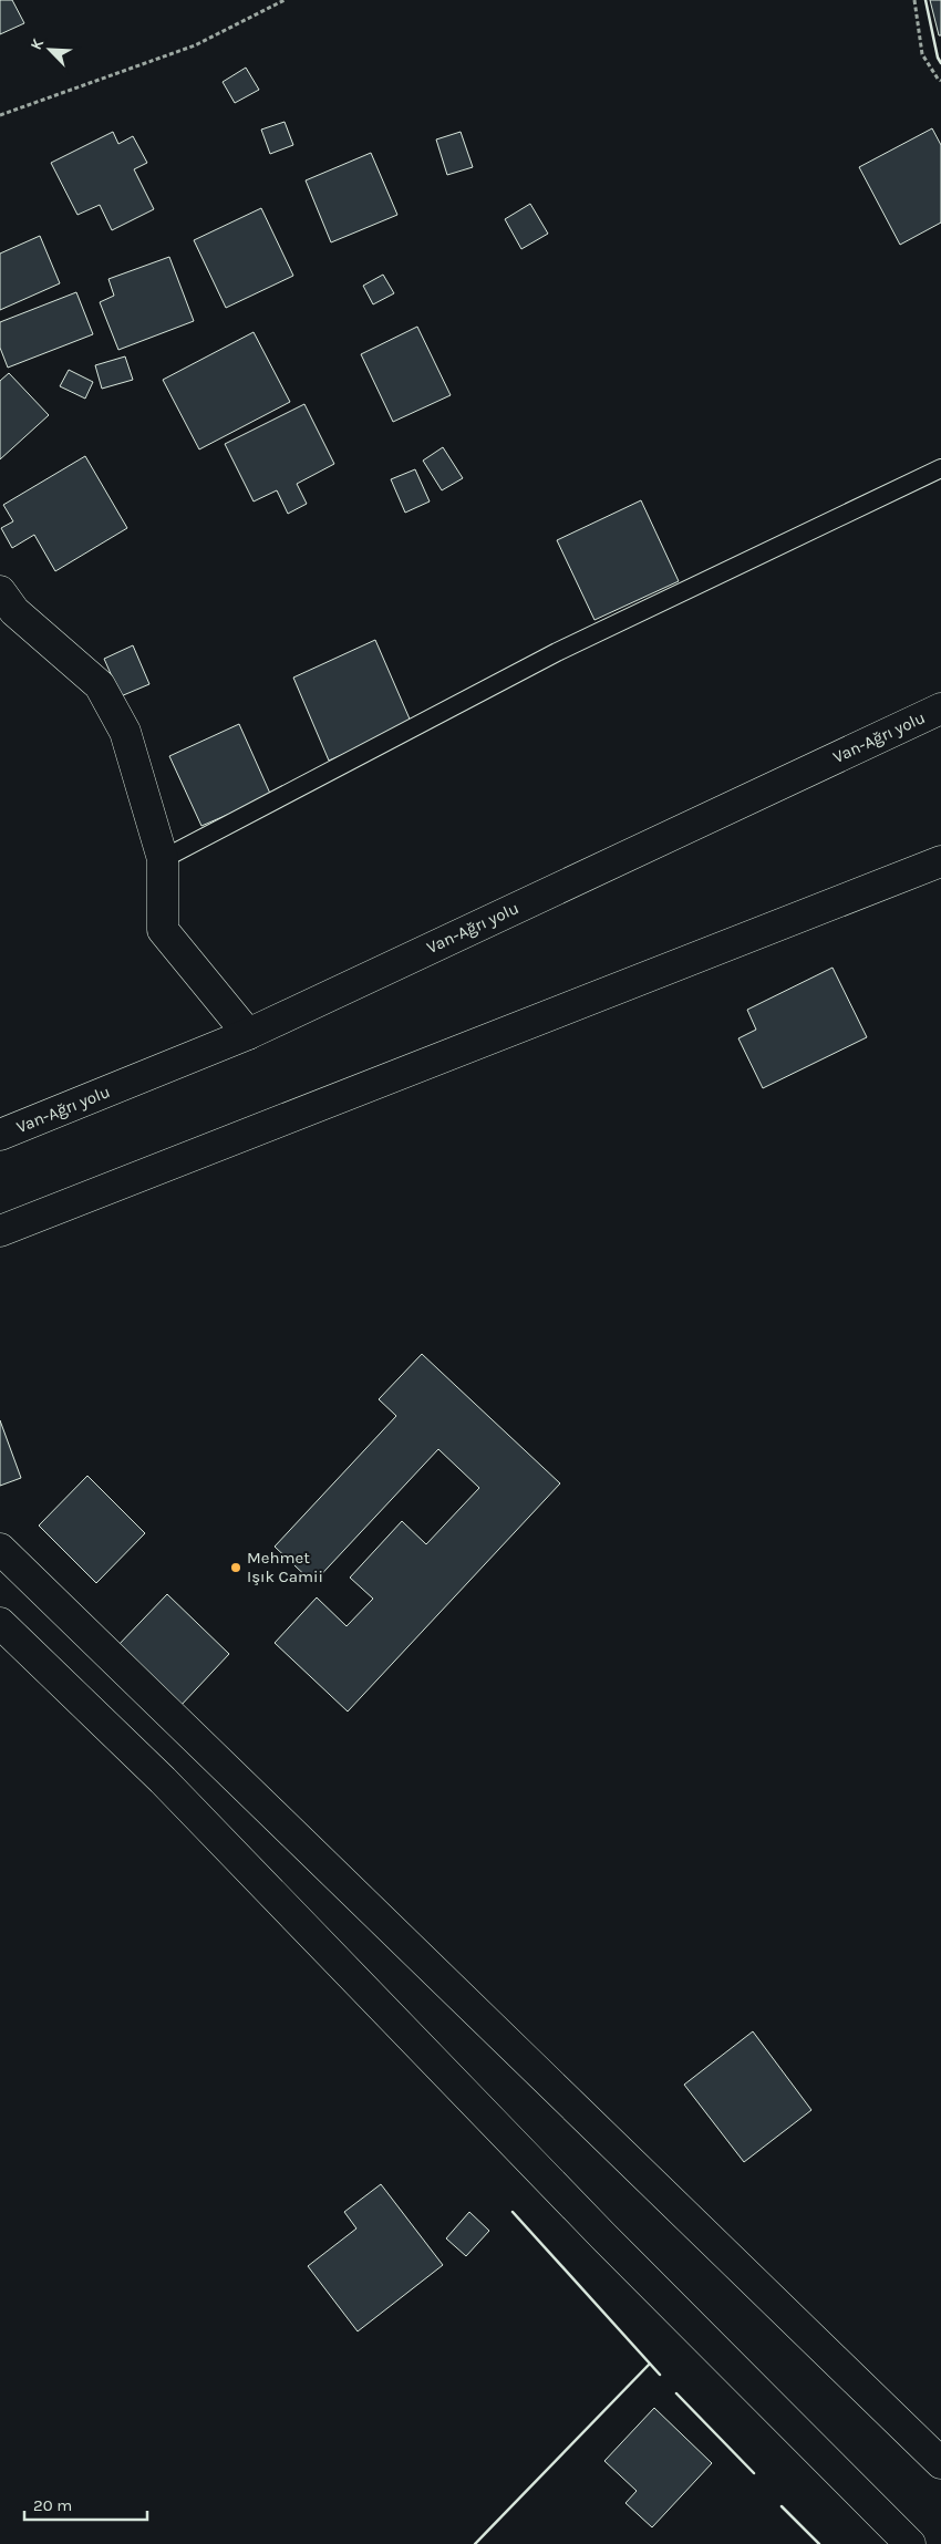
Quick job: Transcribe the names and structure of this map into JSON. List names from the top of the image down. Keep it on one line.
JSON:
{"streets":{"main road":["Van-Ağrı yolu"]},"places":["Mehmet Işık Camii"],"scale_bar":"20 m","north":"top left"}
